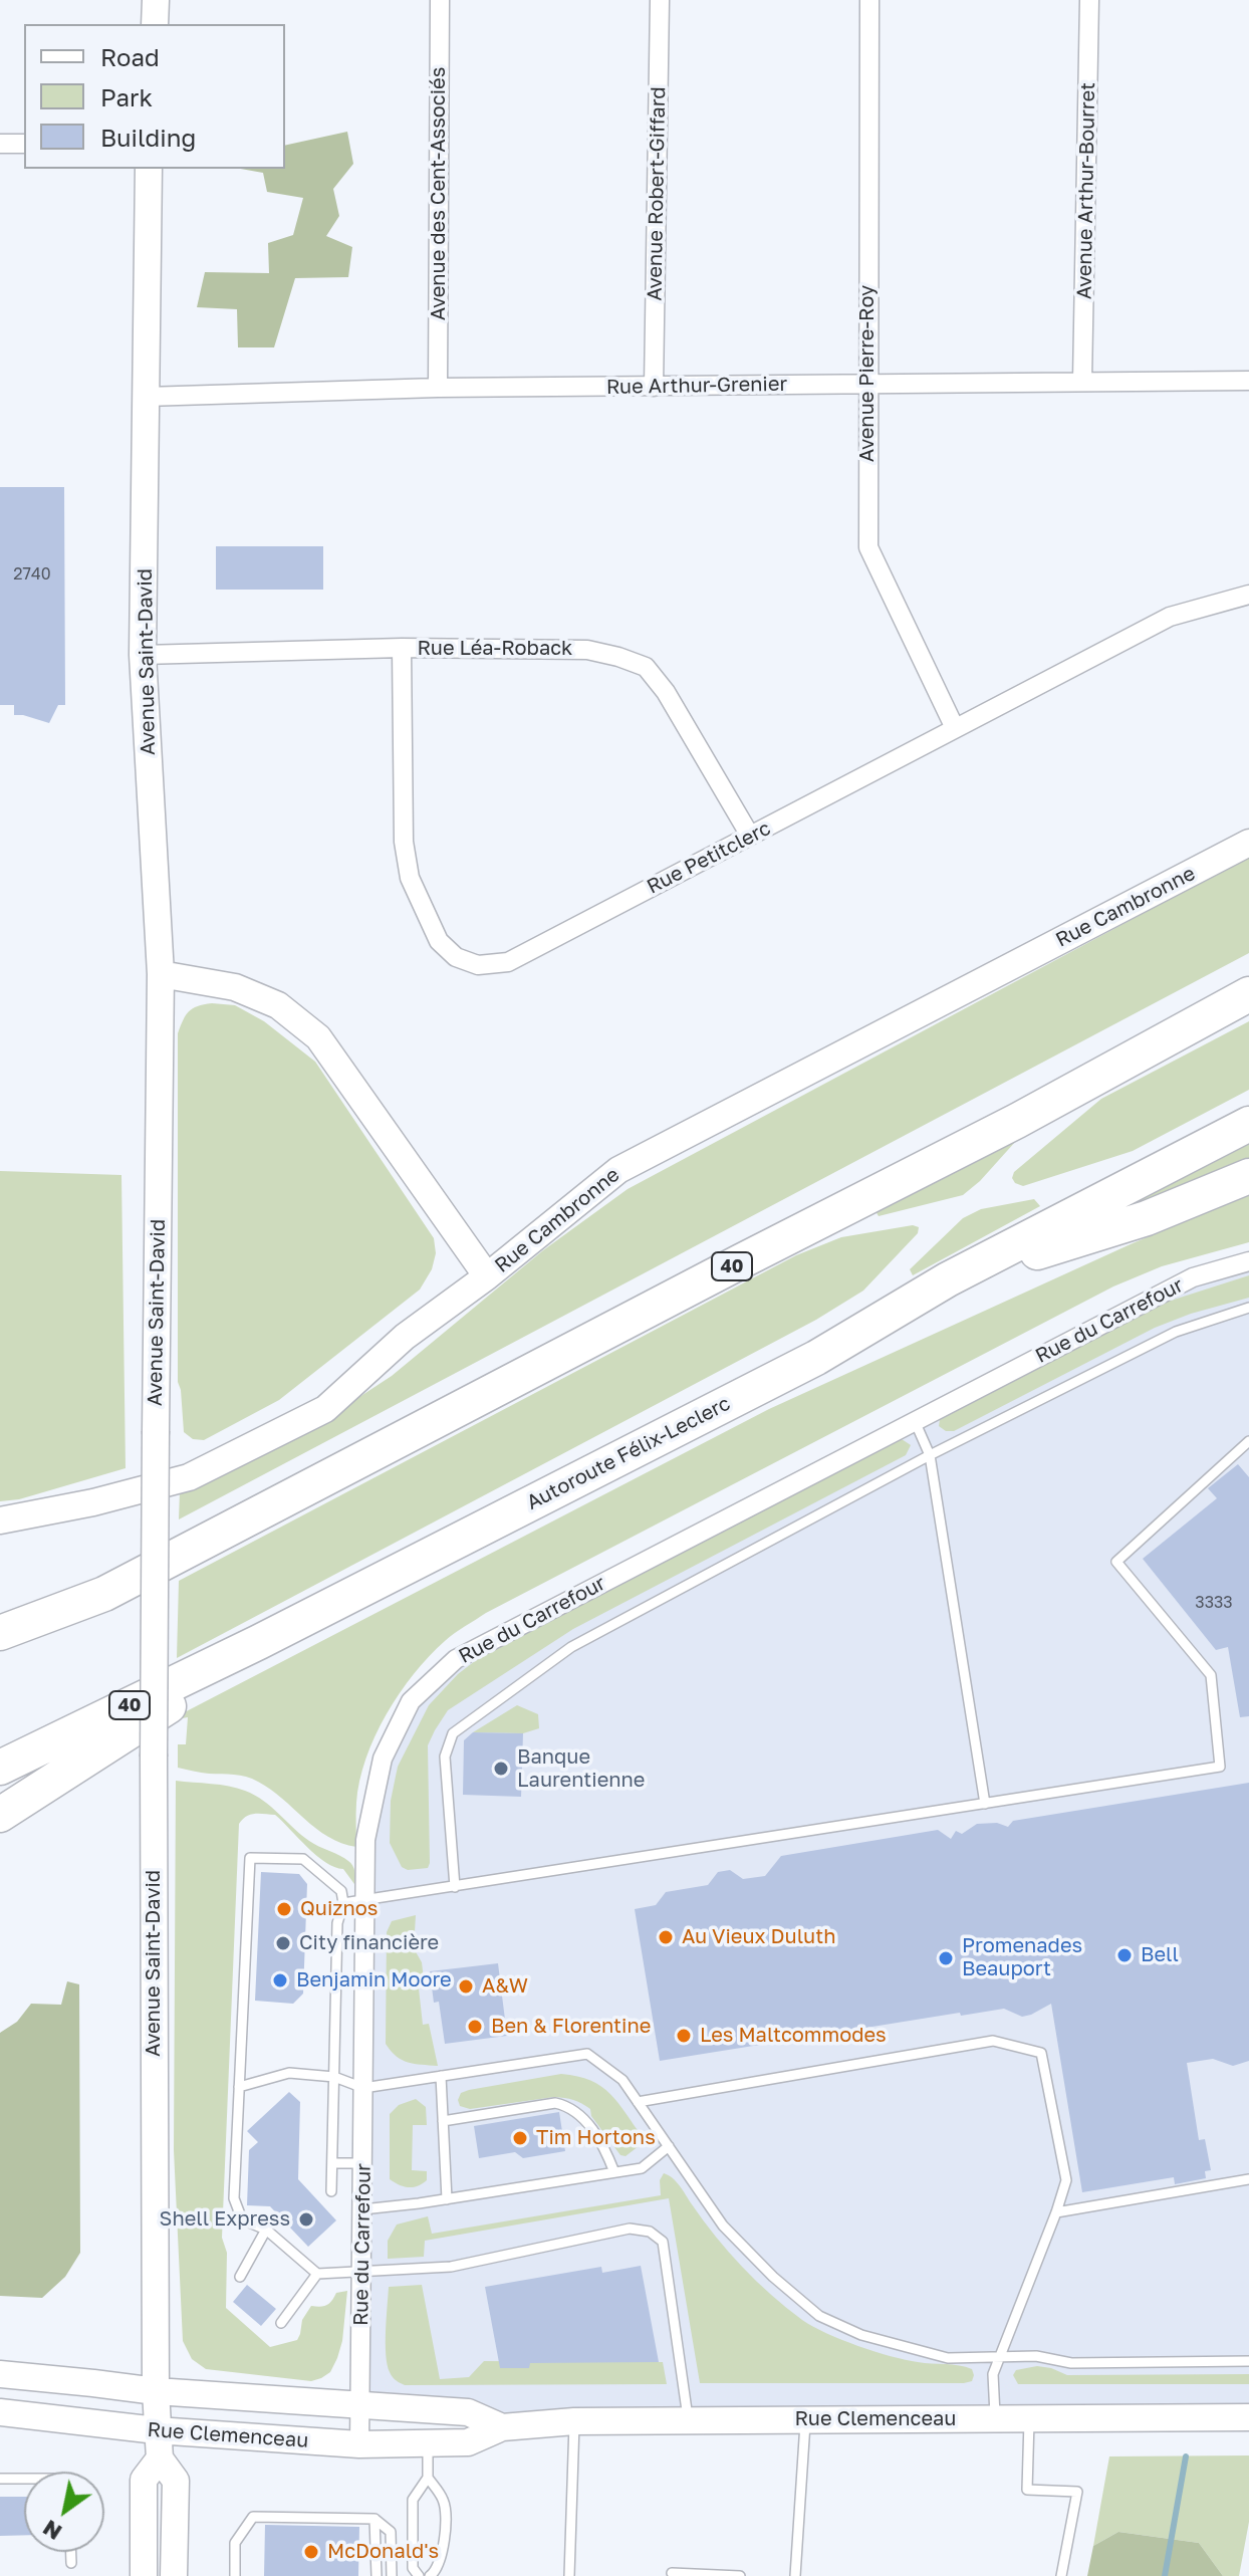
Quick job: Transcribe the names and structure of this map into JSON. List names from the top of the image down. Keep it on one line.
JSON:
{"streets":{"highway":["40","Autoroute Félix-Leclerc"],"street":["Avenue Arthur-Bourret","Avenue des Cent-Associés","Avenue Robert-Giffard","Avenue Pierre-Roy","Rue Arthur-Grenier","Rue Léa-Roback","Avenue Saint-David","Rue Petitclerc","Rue Cambronne","Rue du Carrefour","Rue Clemenceau"]},"crossings":[["Avenue Arthur-Bourret","Rue Arthur-Grenier"],["Avenue des Cent-Associés","Rue Arthur-Grenier"],["Avenue Robert-Giffard","Rue Arthur-Grenier"],["Avenue Pierre-Roy","Rue Arthur-Grenier"],["Avenue Pierre-Roy","Rue Petitclerc"],["Rue Arthur-Grenier","Avenue Saint-David"],["Rue Léa-Roback","Avenue Saint-David"],["Rue Léa-Roback","Rue Petitclerc"],["Avenue Saint-David","Rue Clemenceau"],["Rue du Carrefour","Rue Clemenceau"]],"places":["Banque Laurentienne","Quiznos","Au Vieux Duluth","City financière","Bell","Promenades Beauport","Benjamin Moore","A&W","Ben & Florentine","Les Maltcommodes","Tim Hortons","Shell Express","McDonald's"],"house_numbers":["2740","3333"],"legend":["Road","Park","Building"],"north":"bottom left"}
